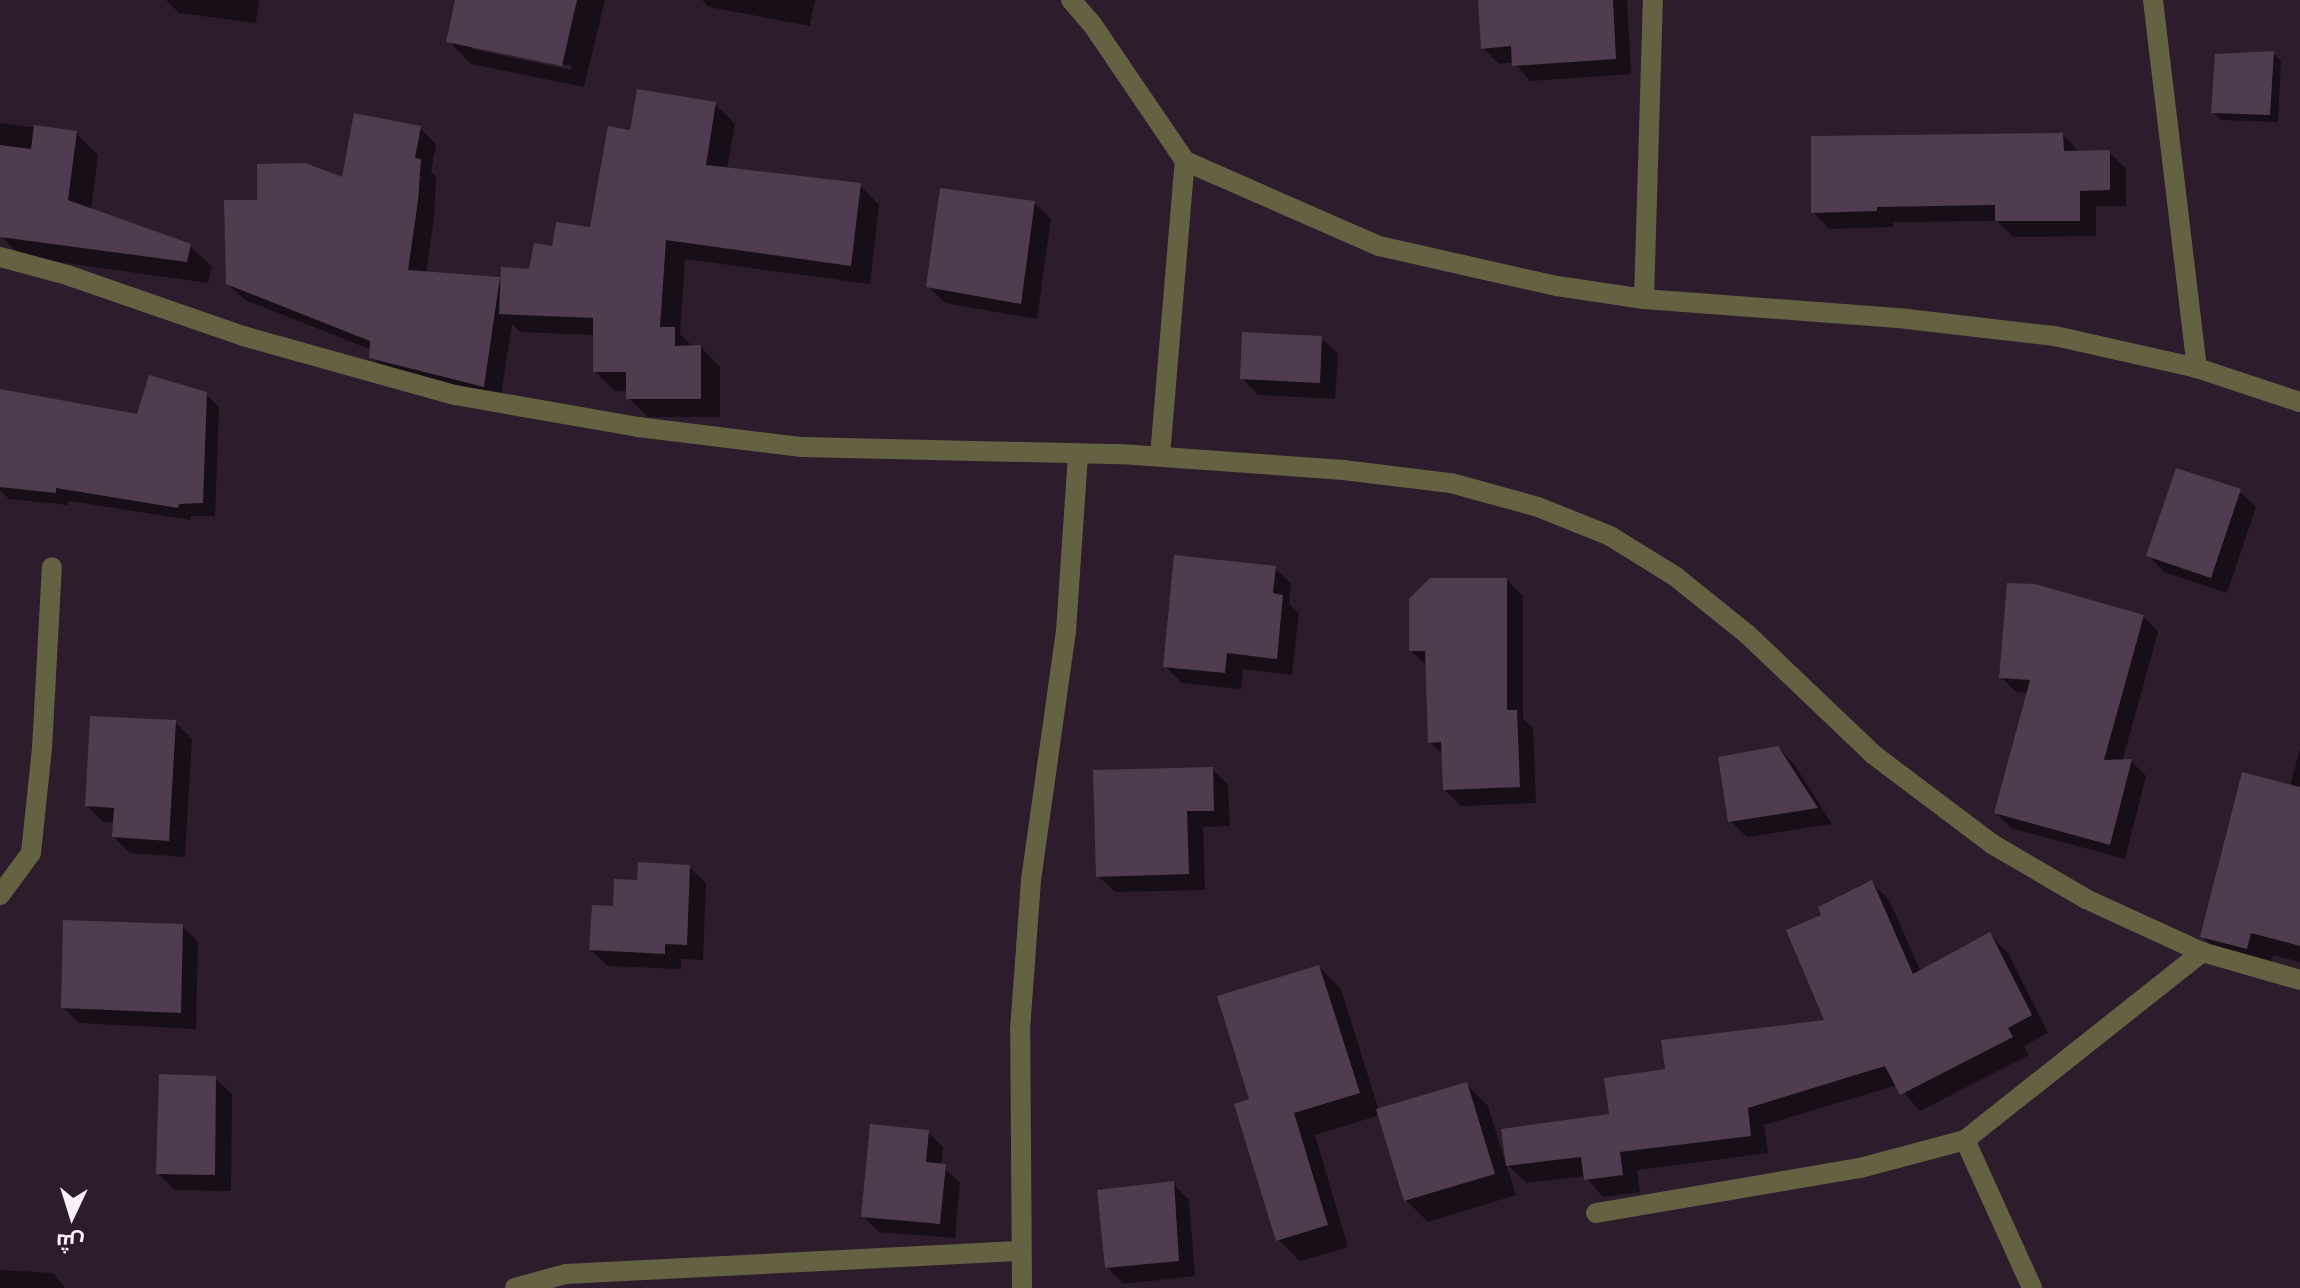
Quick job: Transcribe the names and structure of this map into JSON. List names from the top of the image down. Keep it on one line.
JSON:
{"north":"bottom"}
